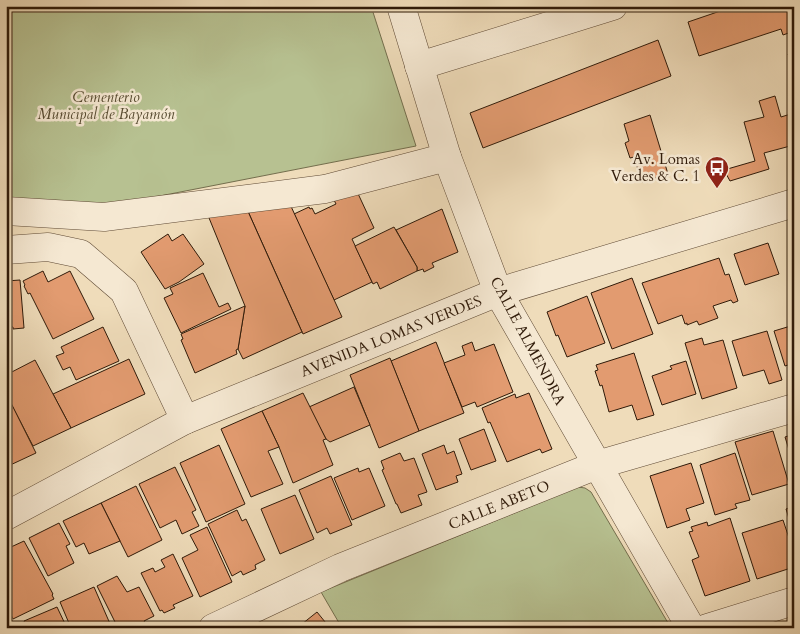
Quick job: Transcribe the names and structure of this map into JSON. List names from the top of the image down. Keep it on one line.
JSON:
{"streets":{"street":["AVENIDA LOMAS VERDES","CALLE ALMENDRA","CALLE ABETO"]},"crossings":[["AVENIDA LOMAS VERDES","CALLE ALMENDRA"],["CALLE ALMENDRA","CALLE ABETO"]],"parks":["Cementerio Municipal de Bayamón"],"places":{"bus stop":["Av. Lomas Verdes & C. 1"]}}
